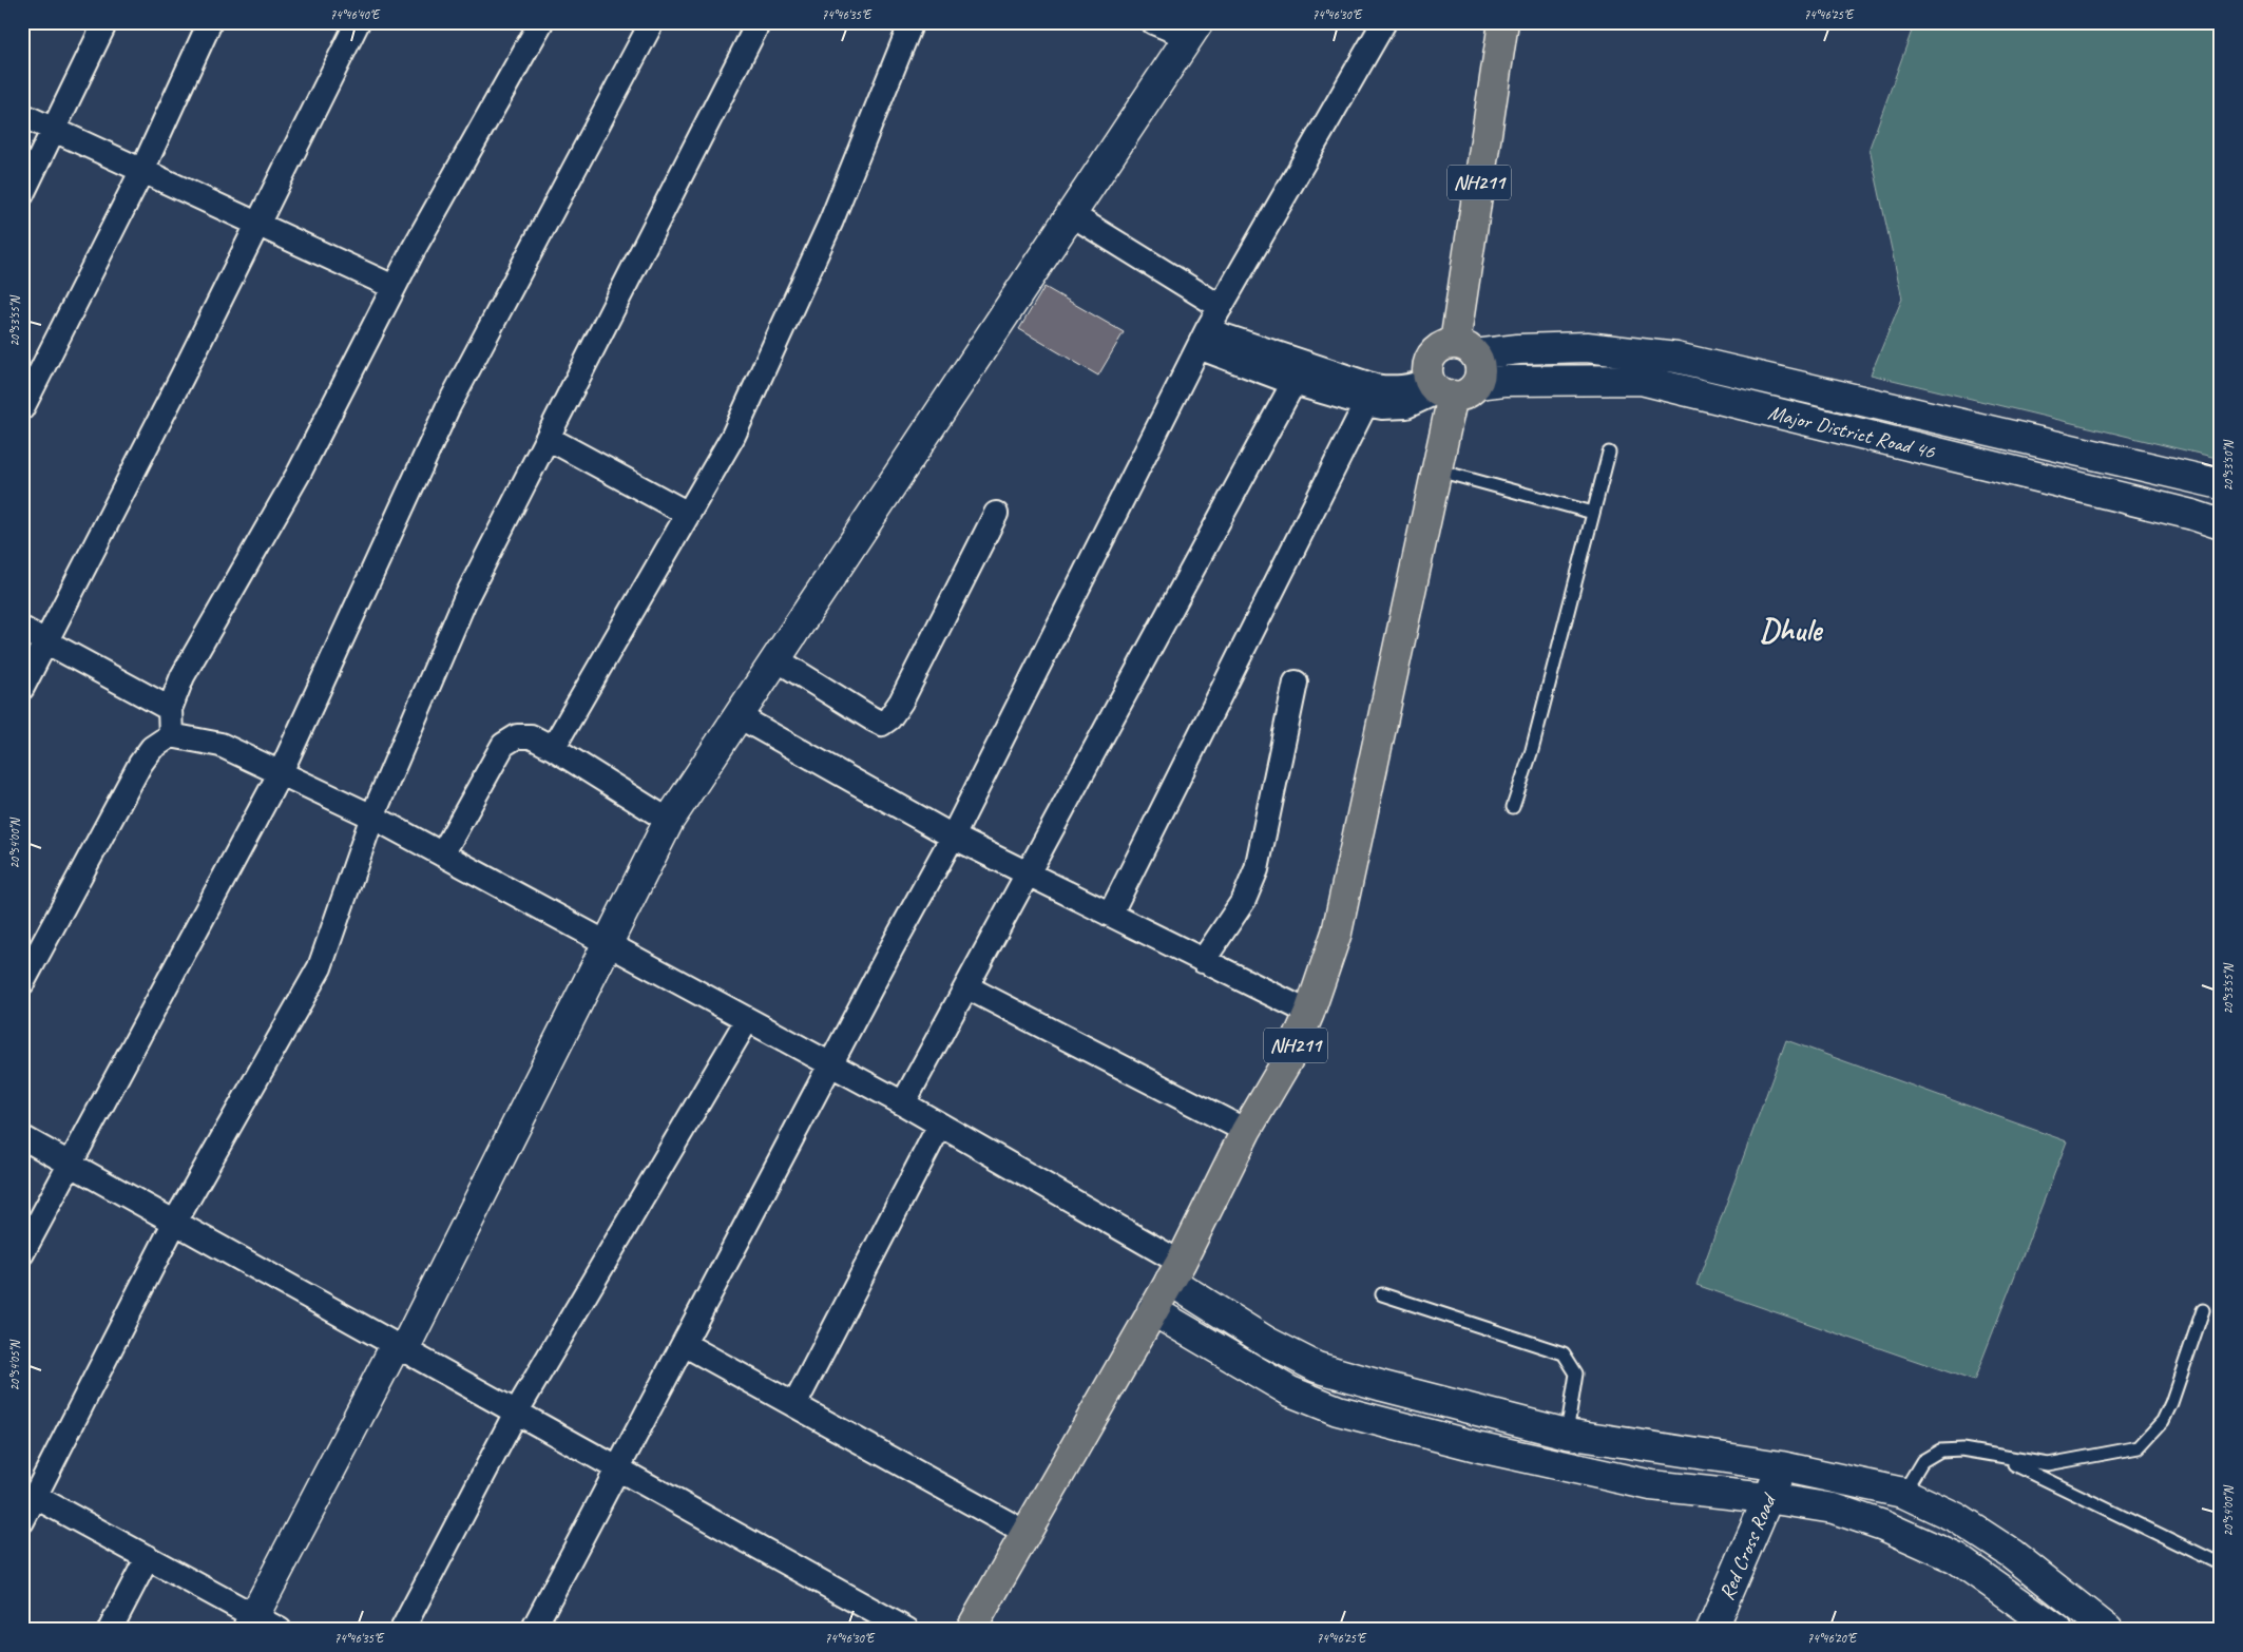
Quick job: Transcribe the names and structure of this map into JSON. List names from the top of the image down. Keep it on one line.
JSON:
{"streets":{"main road":["NH211","Major District Road 46","Red Cross Road"]},"crossings":[["NH211","Major District Road 46"]],"districts":["Dhule"],"coordinates":["74°46'40\"E","74°46'35\"E","74°46'30\"E","74°46'25\"E","20°53'55\"N","20°53'50\"N","20°54'00\"N","20°54'05\"N","74°46'20\"E"]}
